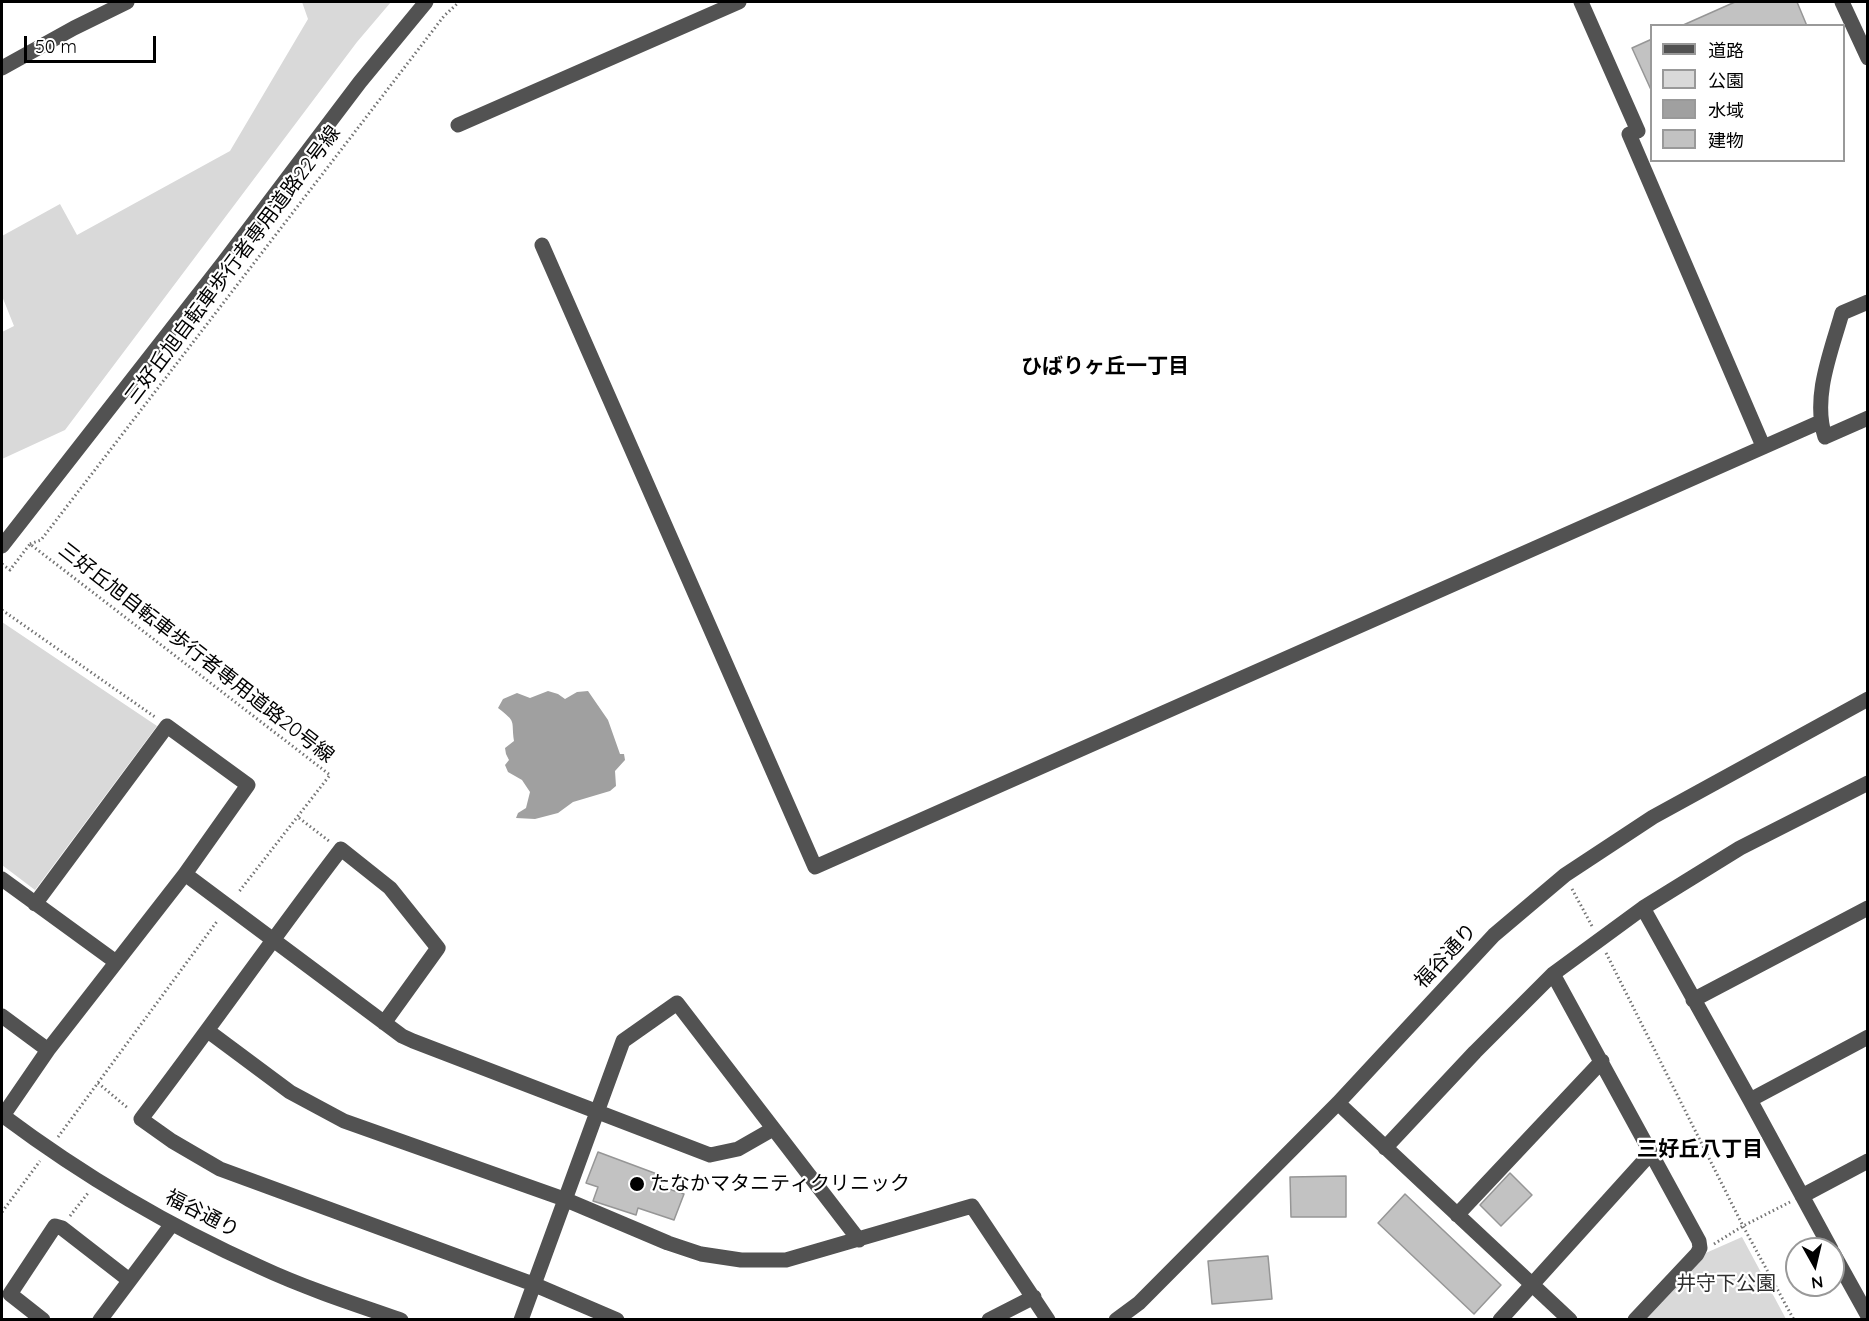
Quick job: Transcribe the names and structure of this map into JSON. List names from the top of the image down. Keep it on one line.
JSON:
{"streets":{"street":["福谷通り"],"path":["三好丘旭自転車歩行者専用道路22号線","三好丘旭自転車歩行者専用道路20号線"]},"crossings":[["三好丘旭自転車歩行者専用道路22号線","三好丘旭自転車歩行者専用道路20号線"],["三好丘旭自転車歩行者専用道路20号線","福谷通り"]],"districts":["ひばりヶ丘一丁目","三好丘八丁目"],"parks":["井守下公園"],"places":["たなかマタニティクリニック"],"legend":["道路","公園","水域","建物"],"scale_bar":"50 m","north":"bottom"}
